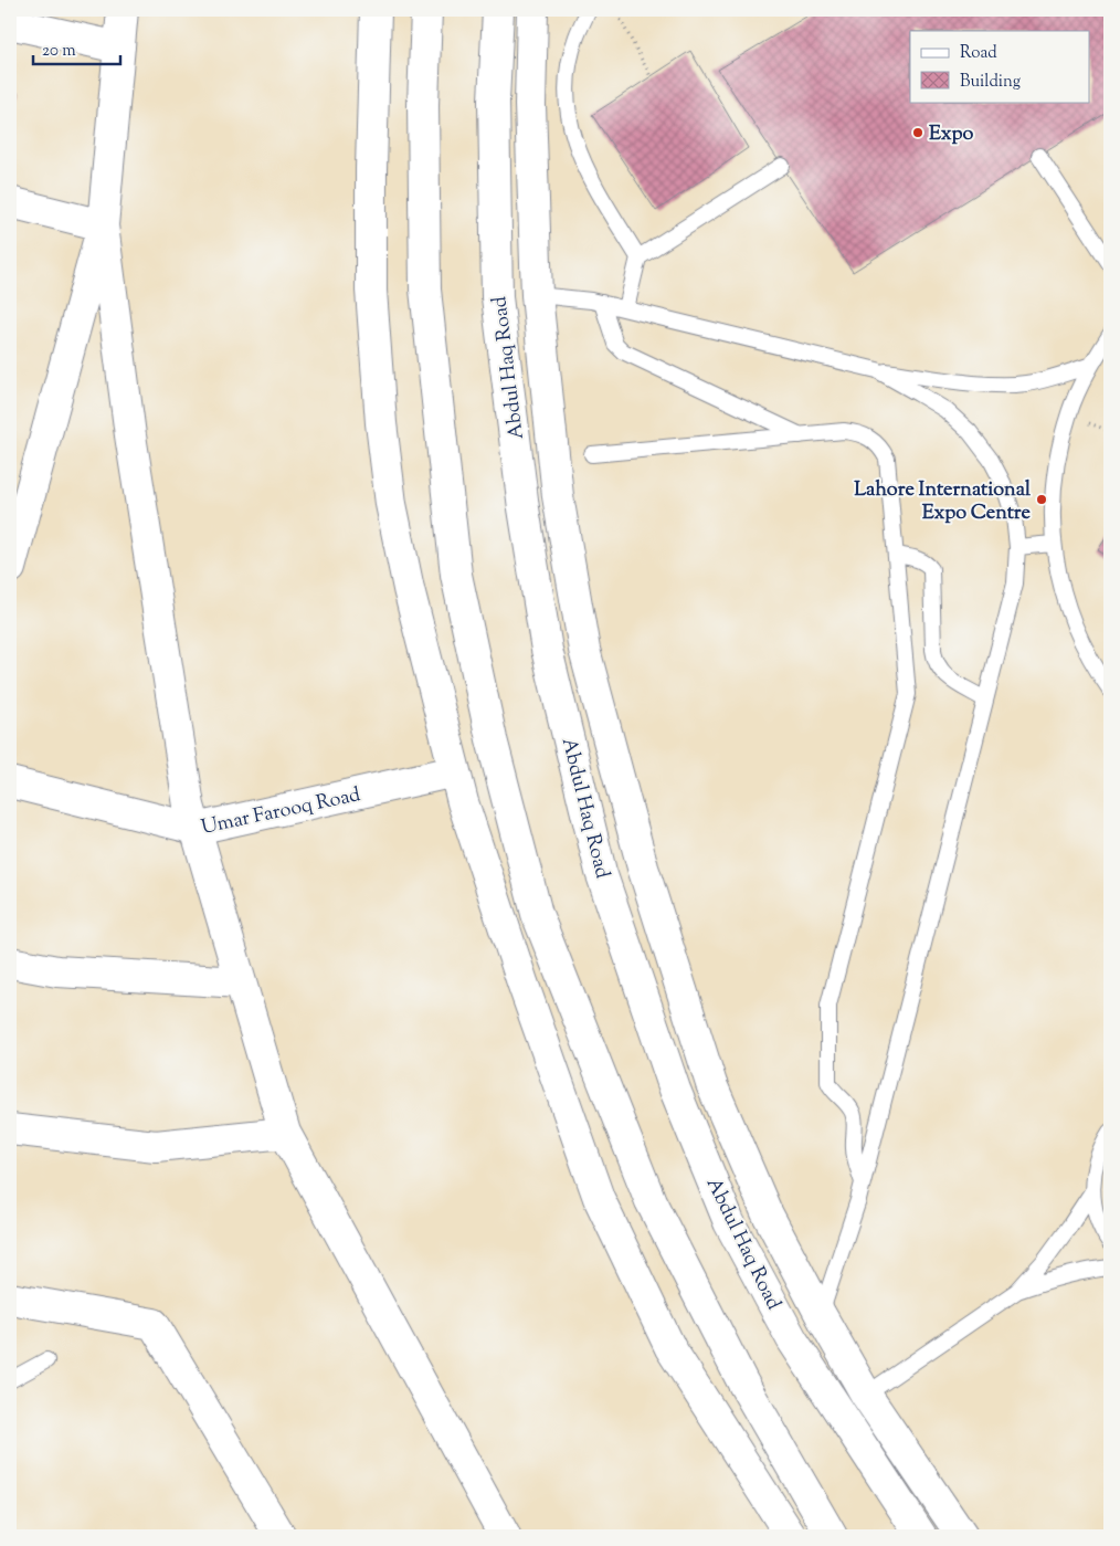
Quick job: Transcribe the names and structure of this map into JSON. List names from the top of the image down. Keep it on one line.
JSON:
{"streets":{"street":["Abdul Haq Road","Umar Farooq Road"]},"places":["Expo","Lahore International Expo Centre"],"legend":["Road","Building"],"scale_bar":"20 m"}
